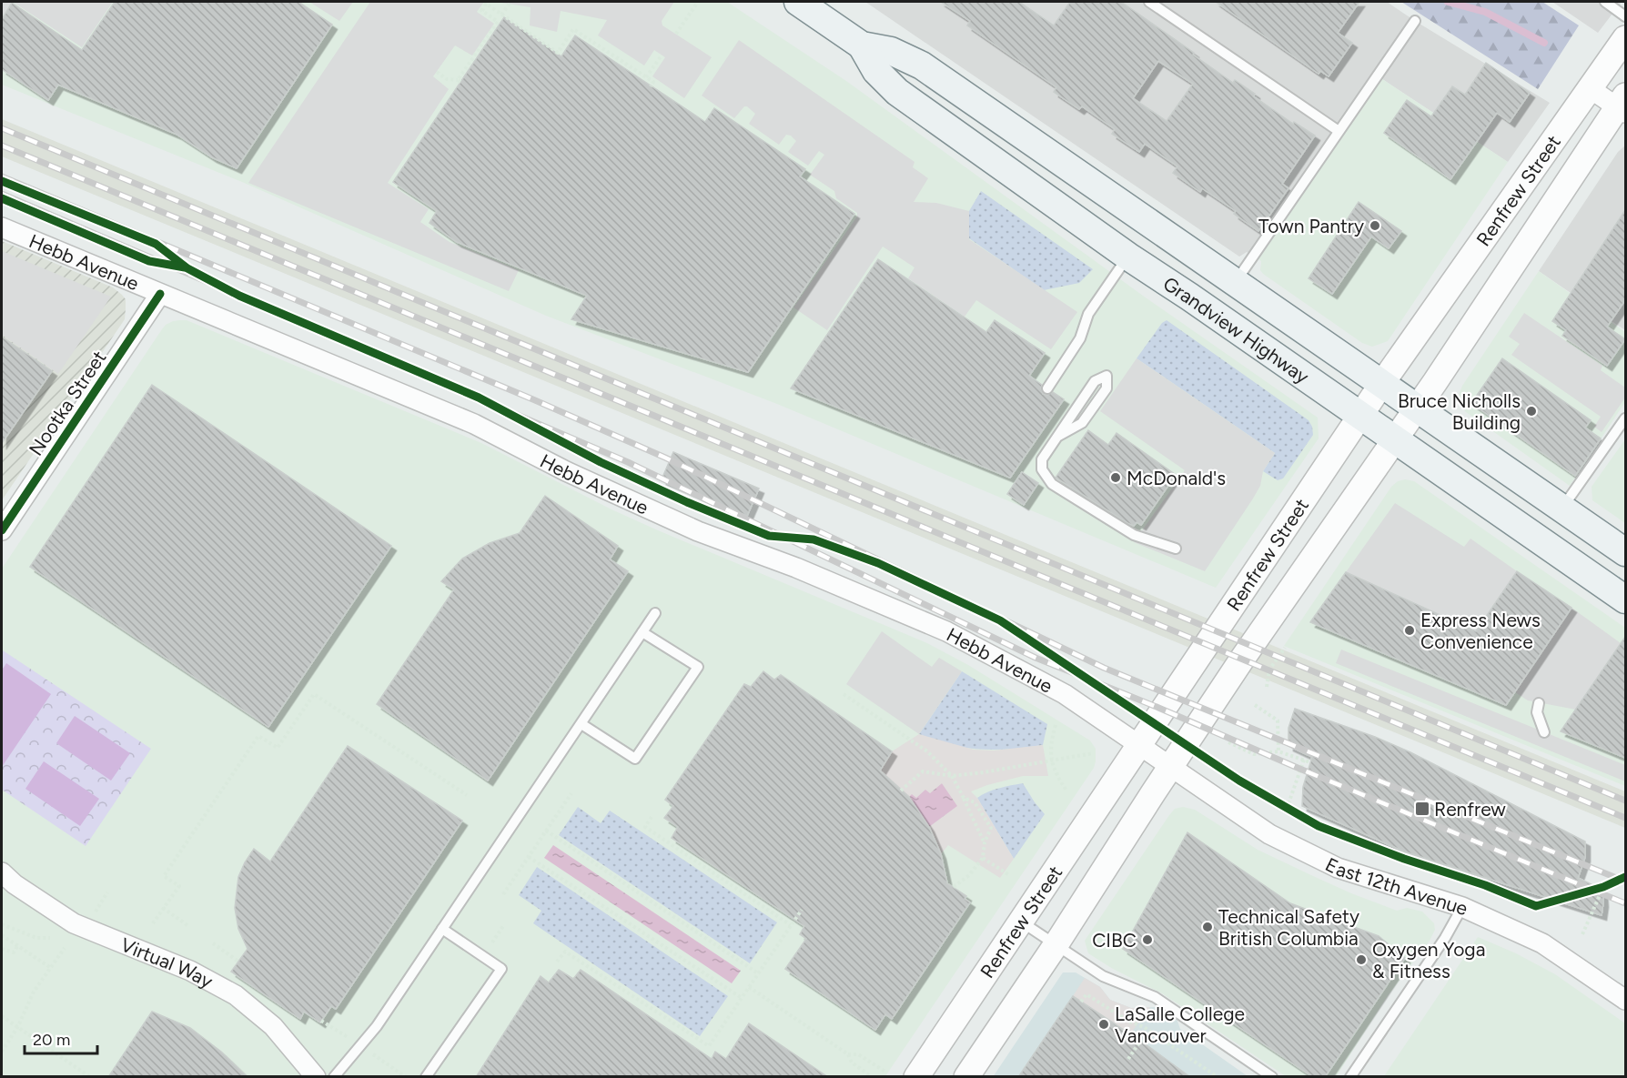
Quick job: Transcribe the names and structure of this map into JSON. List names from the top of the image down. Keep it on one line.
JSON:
{"streets":{"main road":["Grandview Highway"],"street":["Renfrew Street","Hebb Avenue","Nootka Street","East 12th Avenue","Virtual Way"]},"crossings":[["Renfrew Street","Hebb Avenue"],["Renfrew Street","Grandview Highway"],["Renfrew Street","East 12th Avenue"],["Hebb Avenue","Nootka Street"],["Hebb Avenue","East 12th Avenue"]],"places":{"other":["Town Pantry","Bruce Nicholls Building","McDonald's","Express News Convenience","Technical Safety British Columbia","CIBC","Oxygen Yoga & Fitness","LaSalle College Vancouver"],"transit":["Renfrew"]},"scale_bar":"20 m"}
